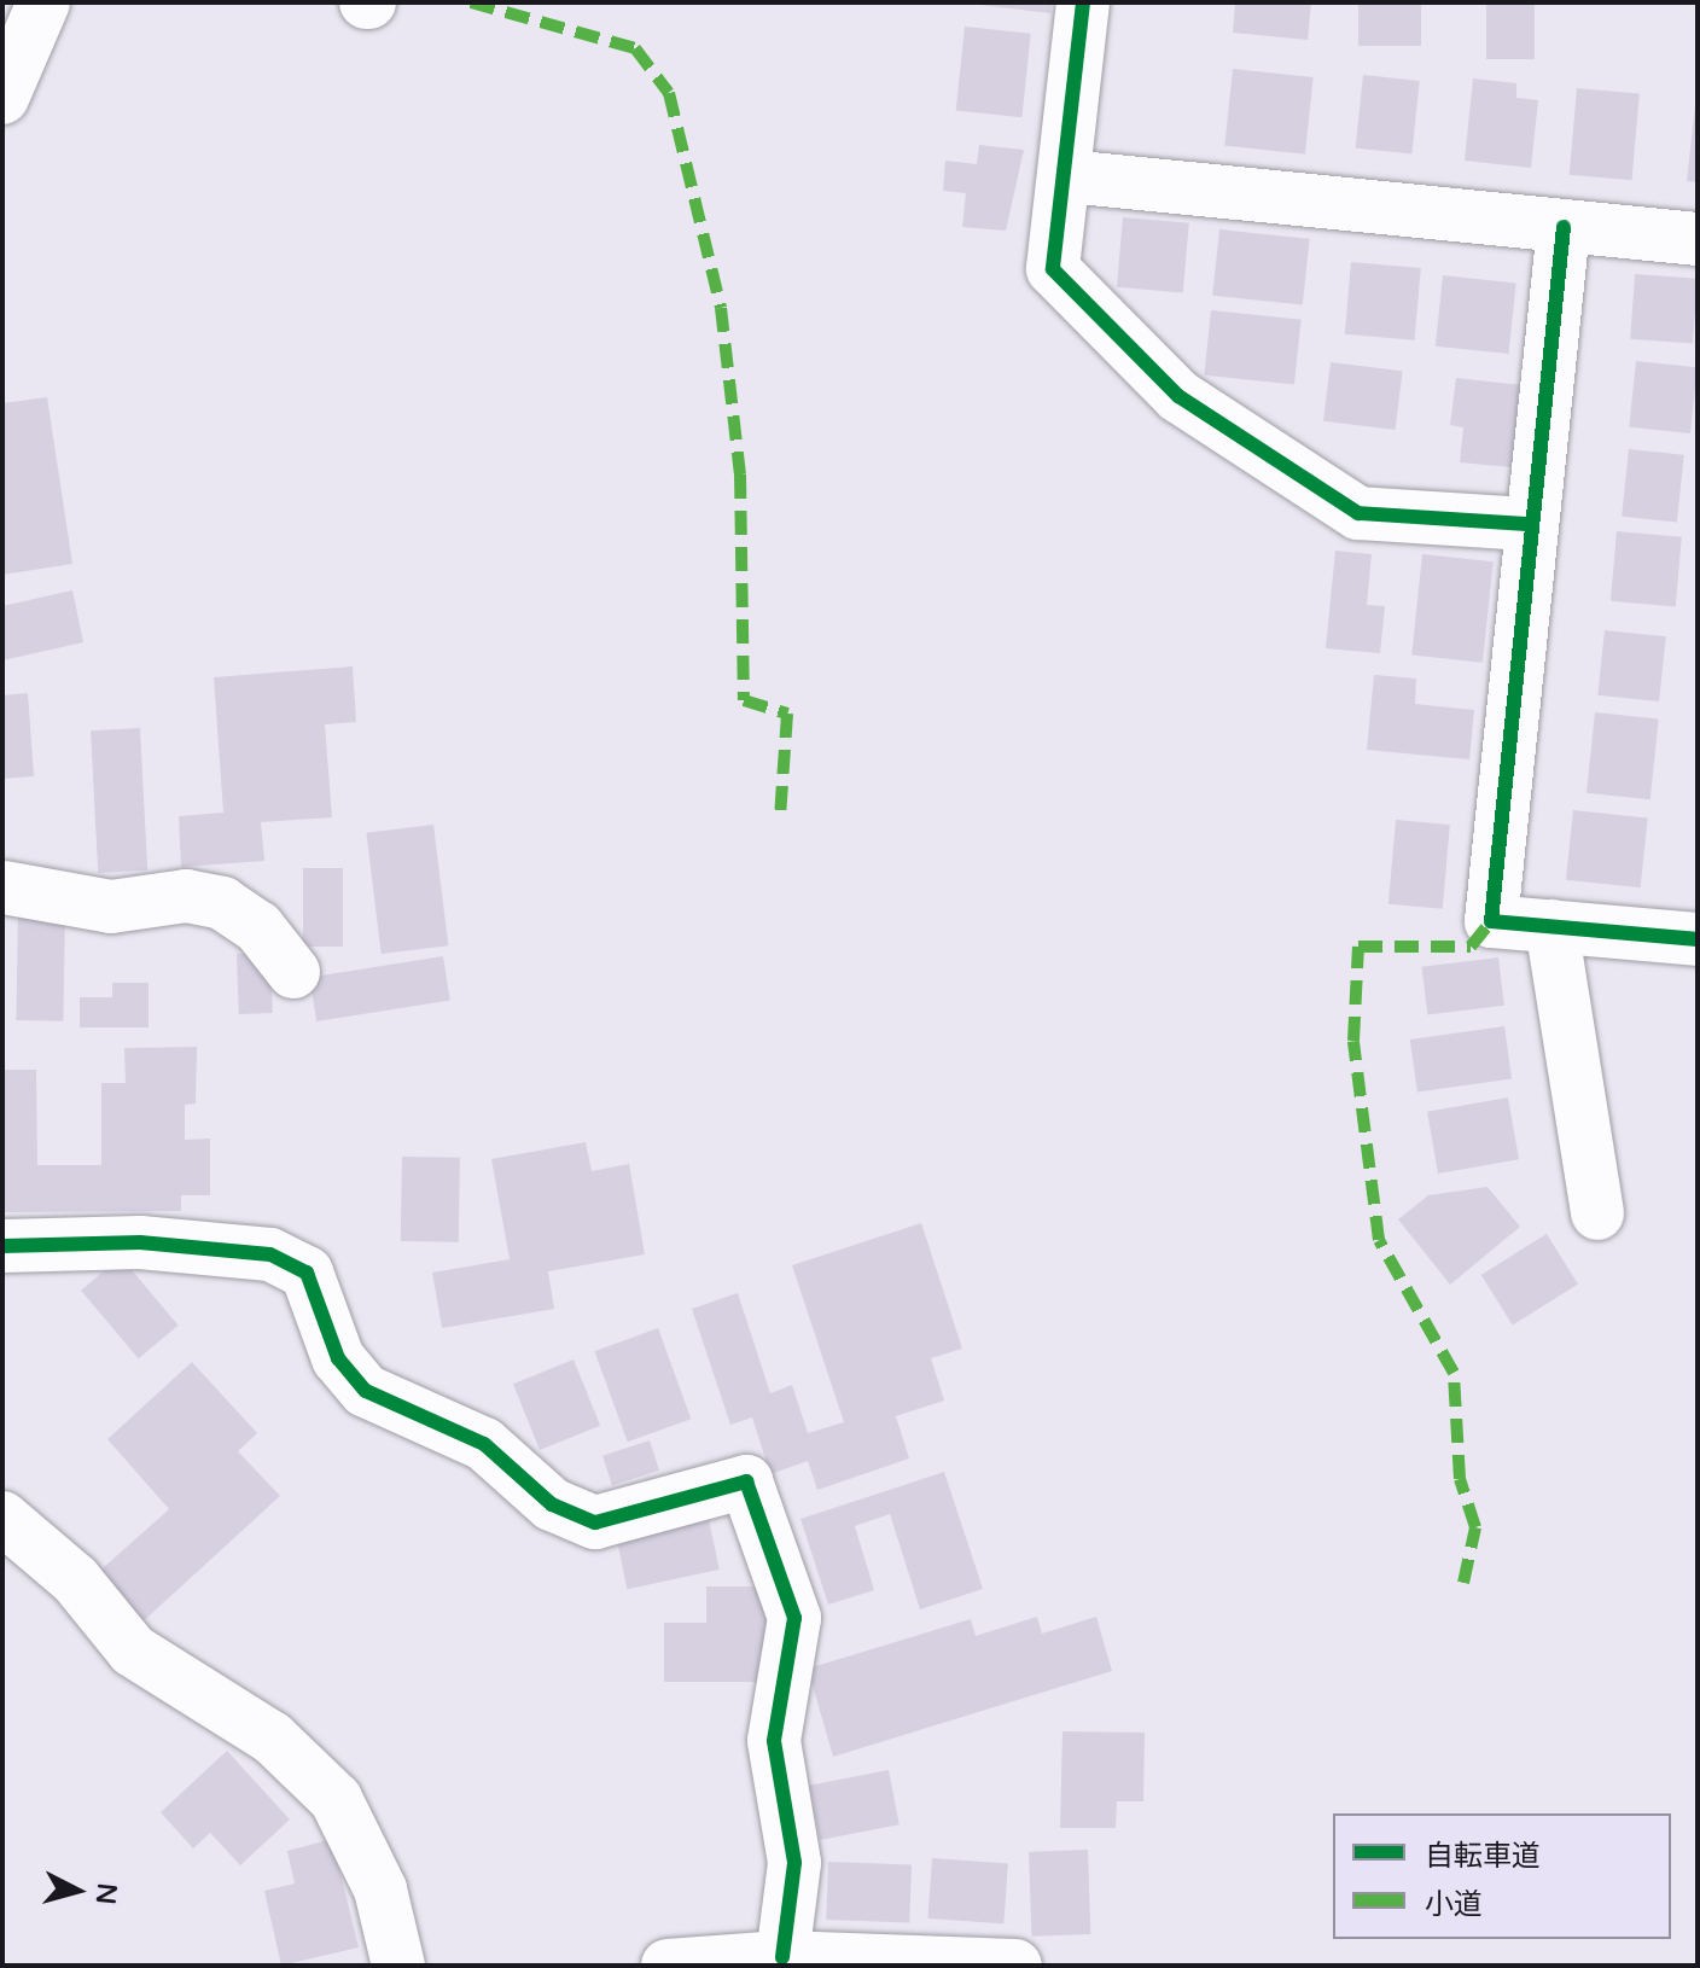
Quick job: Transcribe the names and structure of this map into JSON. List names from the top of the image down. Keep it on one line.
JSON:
{"legend":["自転車道","小道"],"north":"right"}
